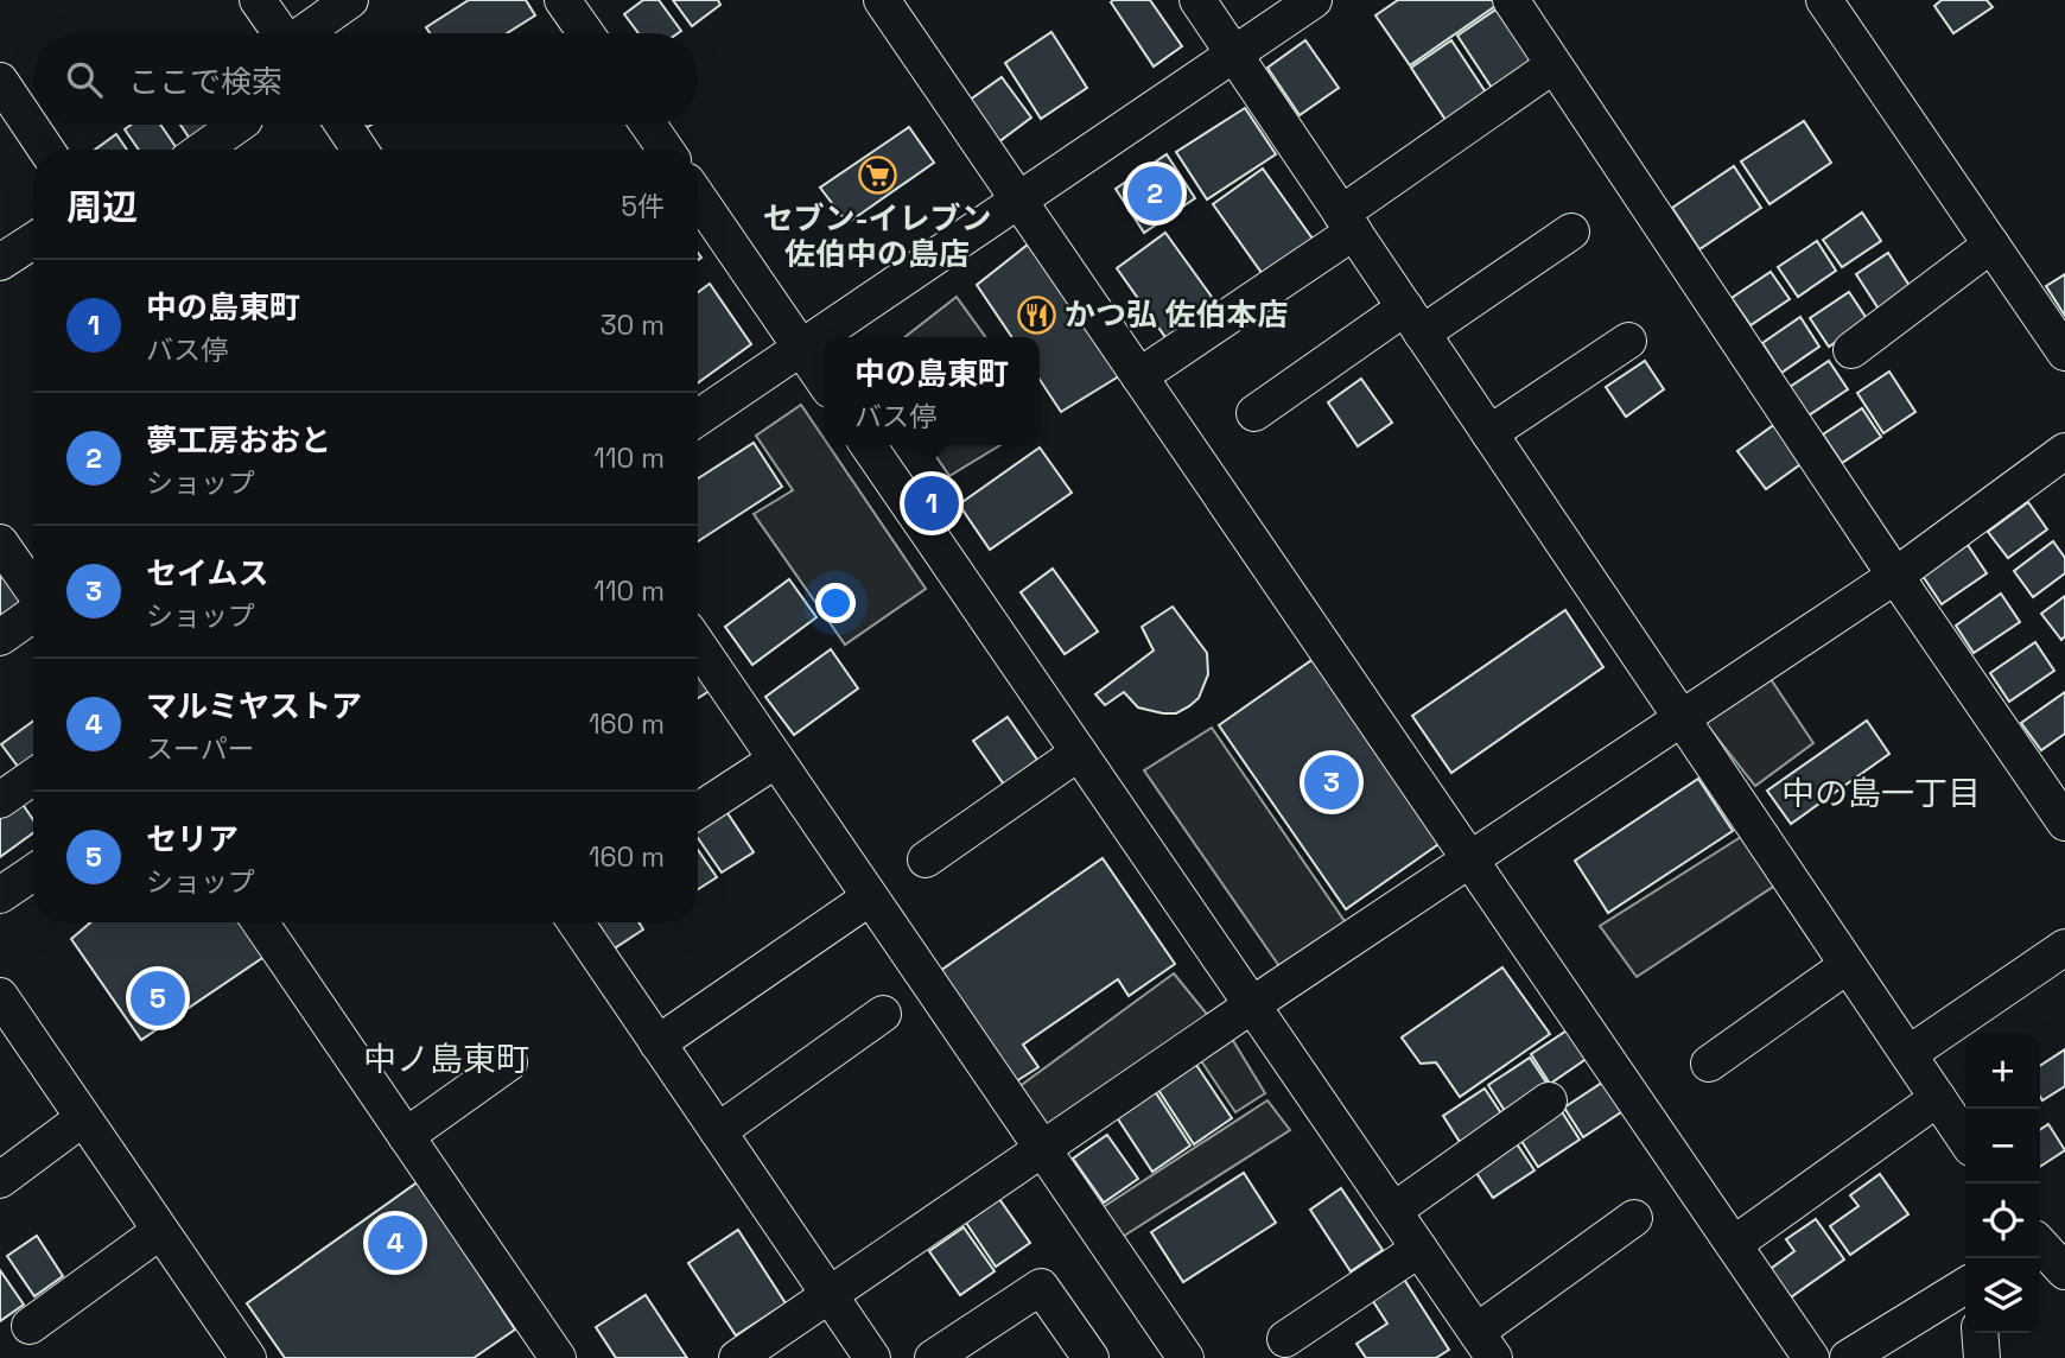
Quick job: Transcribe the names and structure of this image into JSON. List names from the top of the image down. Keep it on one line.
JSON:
{"districts":["中の島一丁目","中ノ島東町"],"places":{"supermarket":["セブン-イレブン 佐伯中の島店"],"restaurant":["かつ弘 佐伯本店"]},"page":{"search":"ここで検索","heading":["周辺","5件"],"pins":["2","1","3","5","4"],"list":[{"mark":"1","name":"中の島東町","note":"バス停","value":"30 m"},{"mark":"2","name":"夢工房おおと","note":"ショップ","value":"110 m"},{"mark":"3","name":"セイムス","note":"ショップ","value":"110 m"},{"mark":"4","name":"マルミヤストア","note":"スーパー","value":"160 m"},{"mark":"5","name":"セリア","note":"ショップ","value":"160 m"}],"popup":["中の島東町","バス停"],"map_buttons":["+","−"]}}
